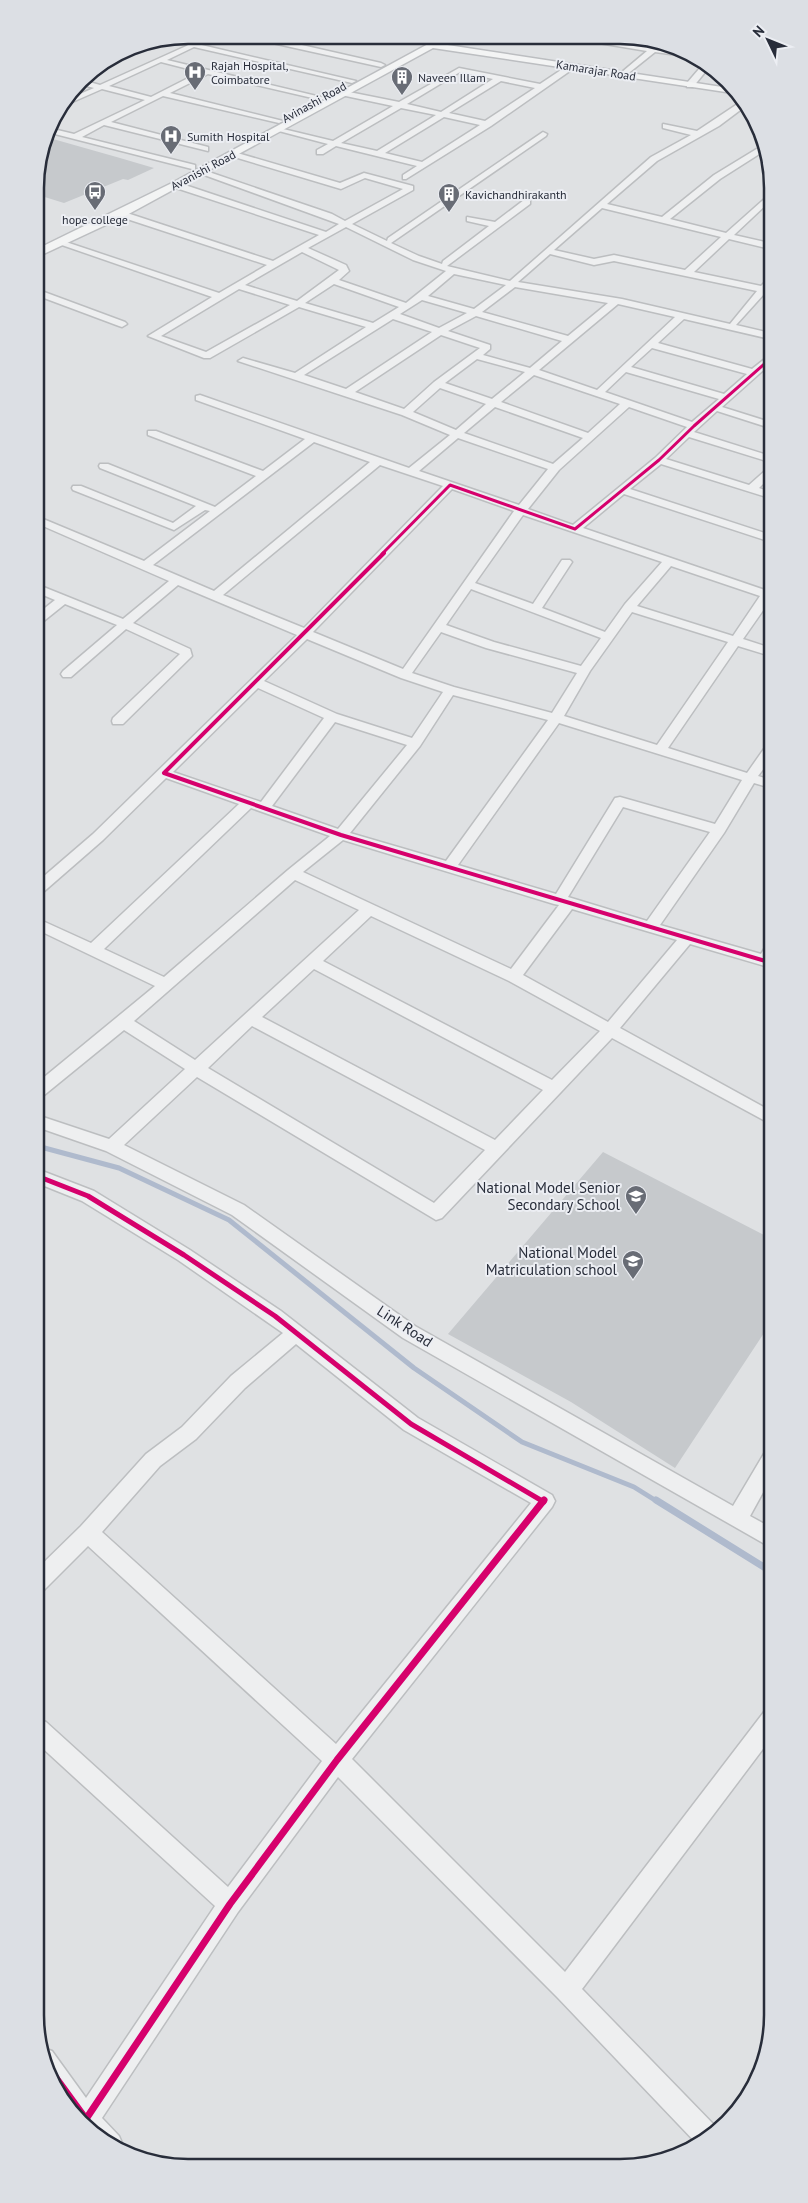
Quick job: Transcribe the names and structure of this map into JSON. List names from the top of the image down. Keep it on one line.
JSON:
{"streets":{"main road":["Kamarajar Road","Avinashi Road","Avanishi Road"],"street":["Link Road"]},"crossings":[["Avinashi Road","Avanishi Road"]],"places":{"hospital":["Rajah Hospital, Coimbatore","Sumith Hospital"],"building":["Naveen Illam","Kavichandhirakanth"],"bus stop":["hope college"],"school or university":["National Model Senior Secondary School","National Model Matriculation school"]},"north":"top left"}
